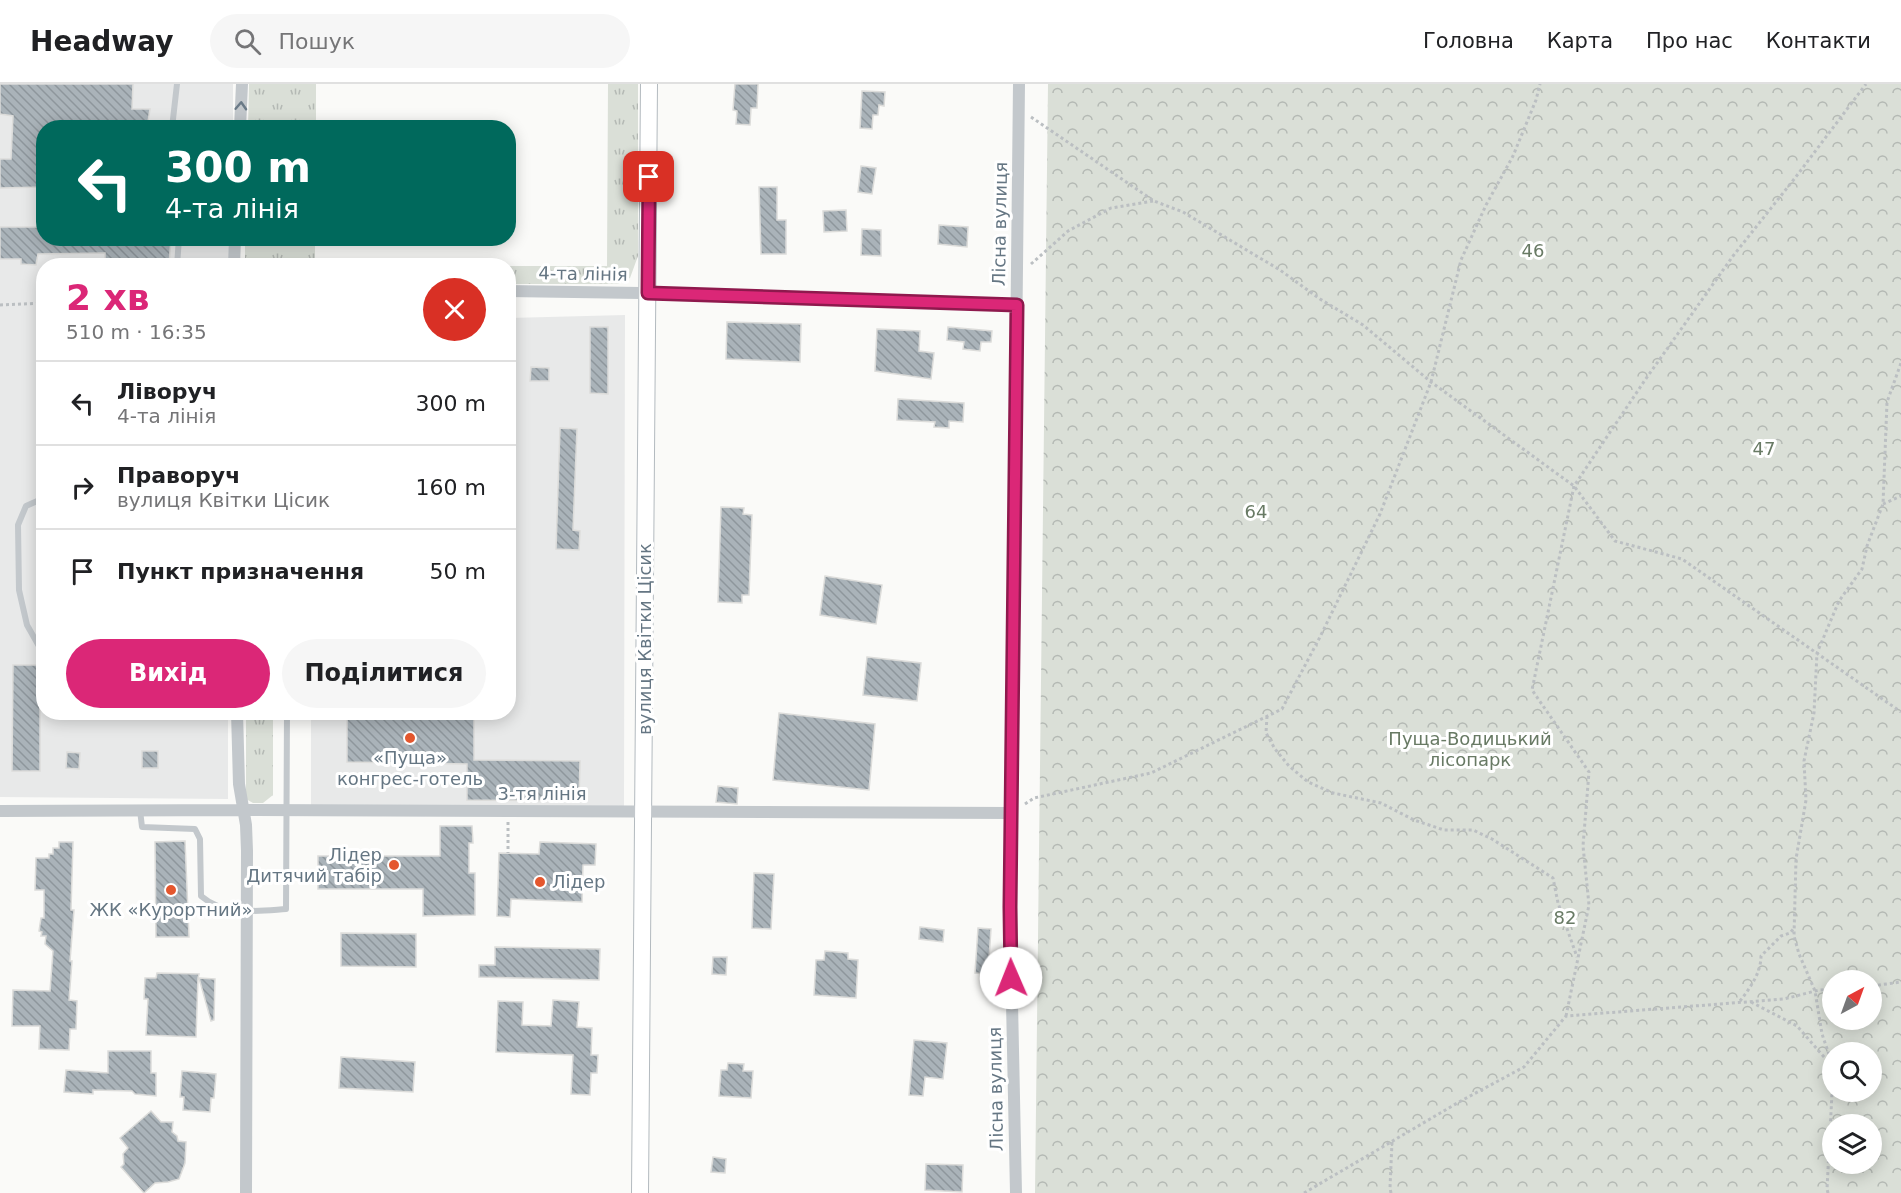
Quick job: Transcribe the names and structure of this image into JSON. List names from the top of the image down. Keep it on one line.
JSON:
{"streets":{"street":["Лісна вулиця","4-та лінія","вулиця Квітки Цісик","3-тя лінія"]},"crossings":[["Лісна вулиця","4-та лінія"],["Лісна вулиця","3-тя лінія"],["4-та лінія","вулиця Квітки Цісик"],["вулиця Квітки Цісик","3-тя лінія"]],"parks":["46","47","64","Пуща-Водицький лісопарк","82"],"places":["«Пуща» конгрес-готель","Лідер Дитячий табір","Лідер","ЖК «Курортний»"],"north":"top right","page":{"header":"Headway","search":"Пошук","nav":["Головна","Карта","Про нас","Контакти"],"turn":["300 m","4-та лінія"],"heading":["2 хв","510 m · 16:35"],"list":[{"name":"Ліворуч","note":"4-та лінія","value":"300 m"},{"name":"Праворуч","note":"вулиця Квітки Цісик","value":"160 m"},{"name":"Пункт призначення","value":"50 m"}],"buttons":["Вихід","Поділитися"]}}
